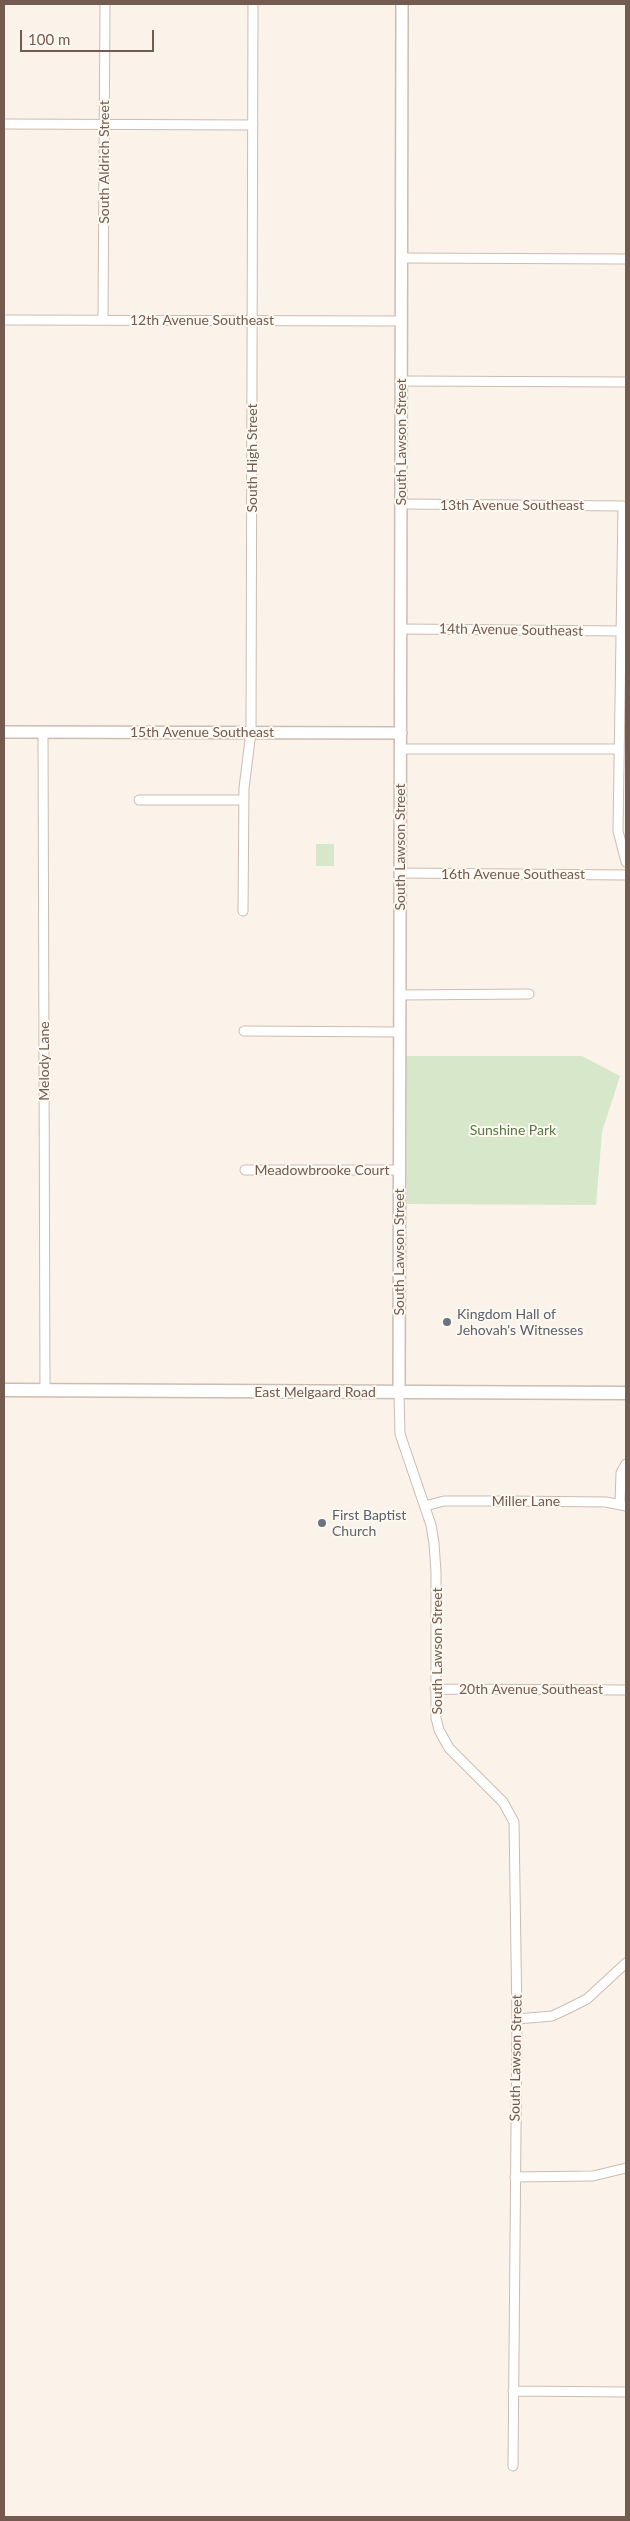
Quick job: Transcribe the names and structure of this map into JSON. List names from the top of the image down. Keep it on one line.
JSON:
{"streets":{"main road":["East Melgaard Road"],"street":["South Aldrich Street","12th Avenue Southeast","South Lawson Street","South High Street","13th Avenue Southeast","14th Avenue Southeast","15th Avenue Southeast","16th Avenue Southeast","Melody Lane","Meadowbrooke Court","Miller Lane","20th Avenue Southeast"]},"crossings":[["South Aldrich Street","12th Avenue Southeast"],["12th Avenue Southeast","South Lawson Street"],["12th Avenue Southeast","South High Street"],["South Lawson Street","13th Avenue Southeast"],["South Lawson Street","14th Avenue Southeast"],["South Lawson Street","15th Avenue Southeast"],["South Lawson Street","16th Avenue Southeast"],["South Lawson Street","Meadowbrooke Court"],["South Lawson Street","East Melgaard Road"],["South Lawson Street","Miller Lane"],["South Lawson Street","20th Avenue Southeast"],["South High Street","15th Avenue Southeast"],["13th Avenue Southeast","14th Avenue Southeast"],["15th Avenue Southeast","Melody Lane"],["Melody Lane","East Melgaard Road"]],"parks":["Sunshine Park"],"places":["Kingdom Hall of Jehovah's Witnesses","First Baptist Church"],"scale_bar":"100 m"}
